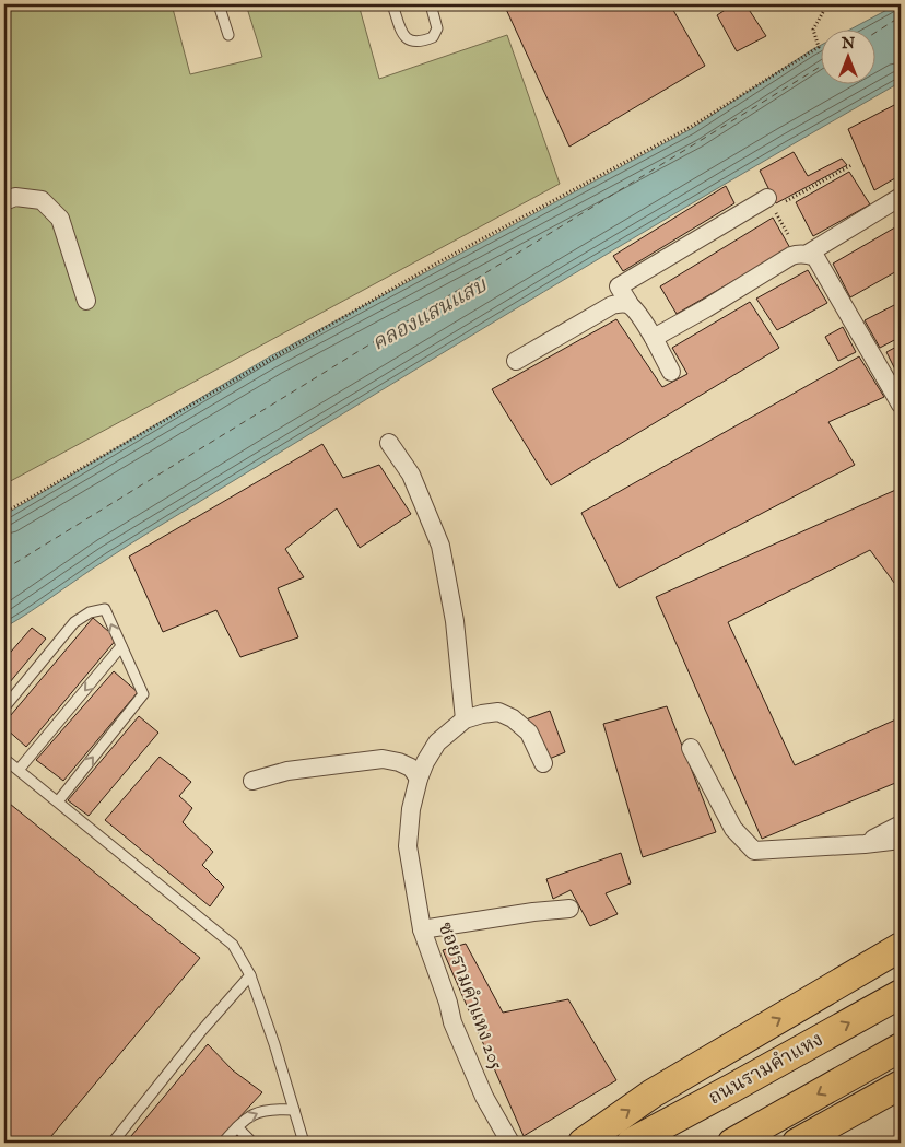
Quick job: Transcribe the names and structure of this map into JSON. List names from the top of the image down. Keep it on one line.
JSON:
{"streets":{"main road":["ถนนรามคำแหง"],"street":["ซอยรามคำแหง 205"]},"water":["คลองแสนแสบ"],"north":"top"}
